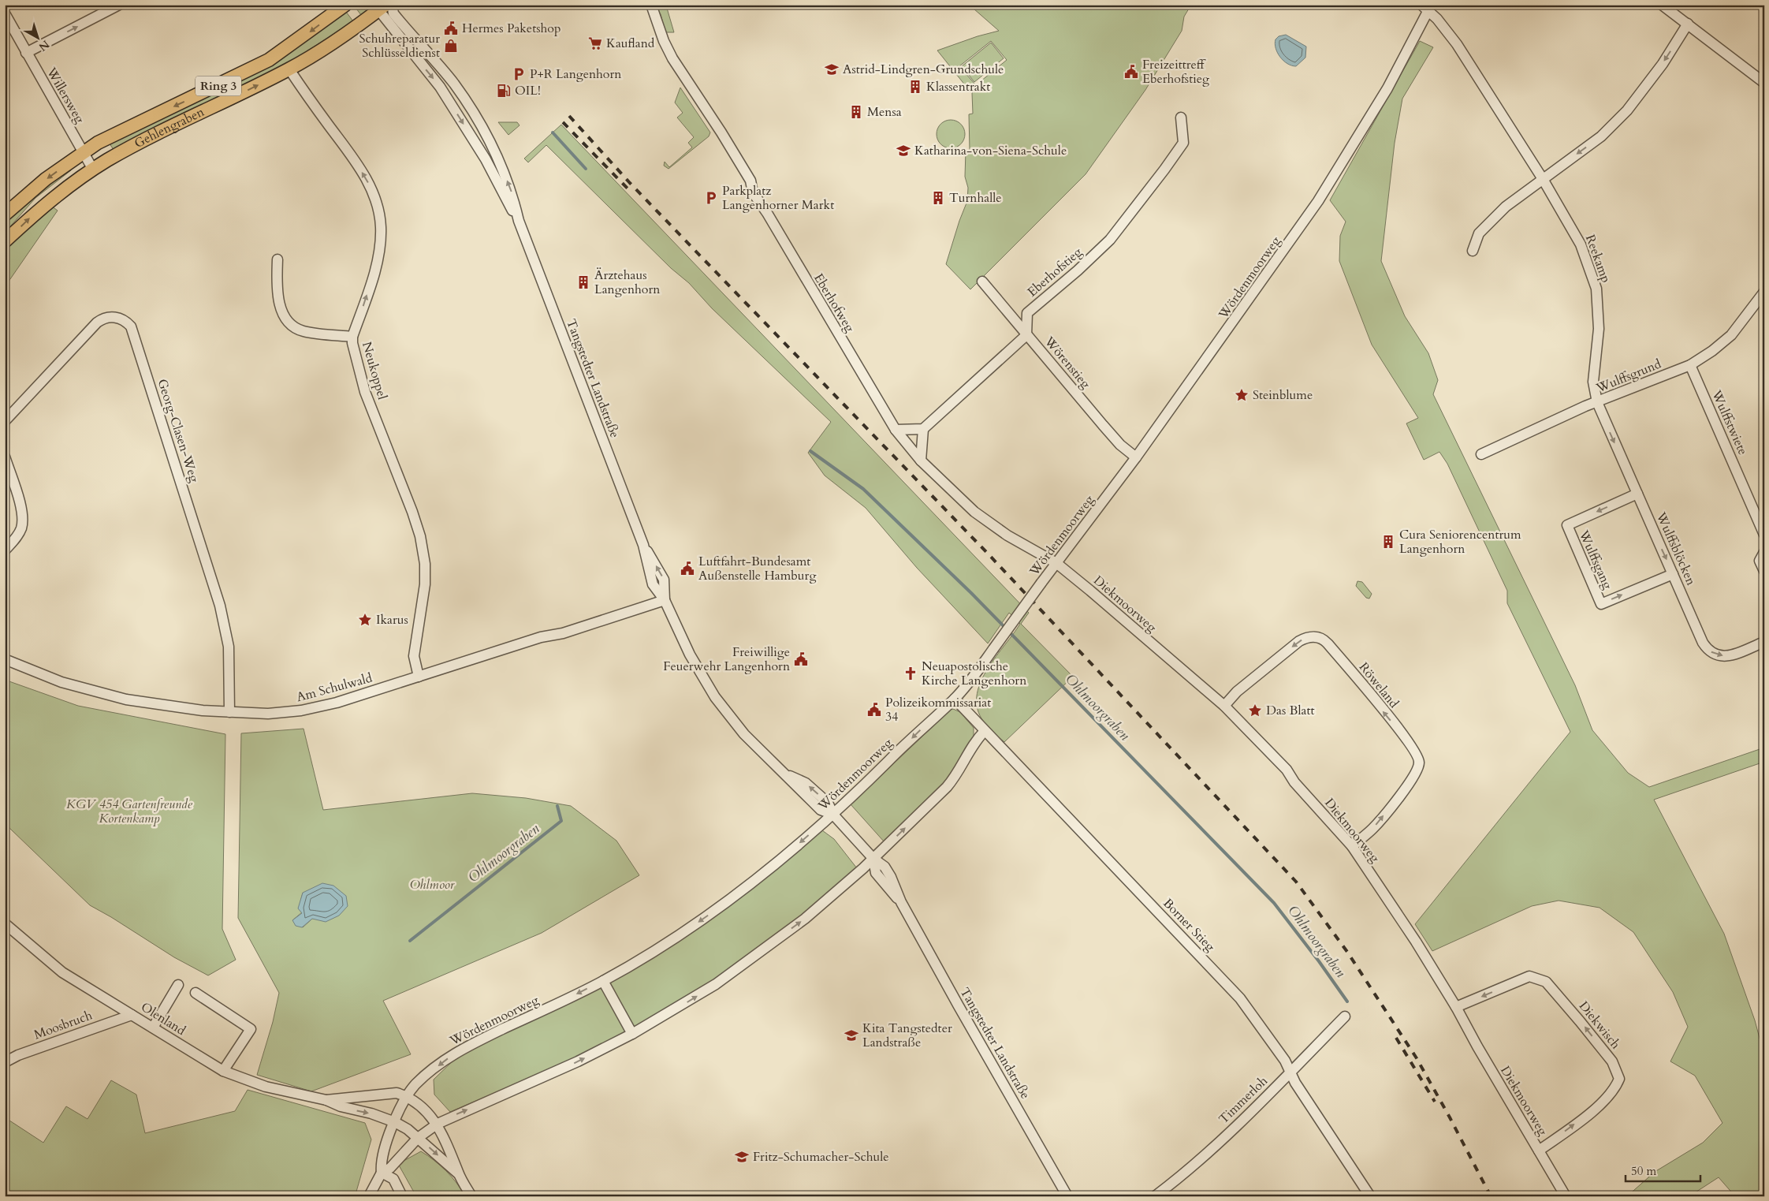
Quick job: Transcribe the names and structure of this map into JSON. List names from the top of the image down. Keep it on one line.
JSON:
{"streets":{"main road":["Ring 3","Gehlengraben"],"street":["Willersweg","Reekamp","Eberhofstieg","Wördenmoorweg","Eberhofweg","Wörenstieg","Neukoppel","Wulffsgrund","Tangstedter Landstraße","Wulffstwiete","Georg-Clasen-Weg","Wulffsblöcken","Wulffsgang","Diekmoorweg","Röweland","Am Schulwald","Borner Stieg","Olenland","Moosbruch","Diekwisch","Timmerloh"]},"crossings":[["Willersweg","Gehlengraben"],["Gehlengraben","Neukoppel"],["Gehlengraben","Tangstedter Landstraße"],["Reekamp","Wördenmoorweg"],["Reekamp","Wulffsgrund"],["Reekamp","Wulffsblöcken"],["Eberhofstieg","Wörenstieg"],["Wördenmoorweg","Eberhofweg"],["Wördenmoorweg","Wörenstieg"],["Wördenmoorweg","Tangstedter Landstraße"],["Wördenmoorweg","Diekmoorweg"],["Wördenmoorweg","Borner Stieg"],["Wördenmoorweg","Olenland"],["Eberhofweg","Diekmoorweg"],["Neukoppel","Am Schulwald"],["Wulffsgrund","Wulffstwiete"],["Wulffsgrund","Wulffsblöcken"],["Tangstedter Landstraße","Am Schulwald"],["Georg-Clasen-Weg","Am Schulwald"],["Wulffsblöcken","Wulffsgang"],["Diekmoorweg","Röweland"],["Diekmoorweg","Diekwisch"],["Borner Stieg","Timmerloh"],["Olenland","Moosbruch"]],"one_way":["Neukoppel","Wulffsblöcken"],"water":["Ohlmoorgraben"],"parks":["KGV 454 Gartenfreunde Kortenkamp","Ohlmoor"],"places":{"public building":["Hermes Paketshop","Freizeittreff Eberhofstieg","Luftfahrt-Bundesamt Außenstelle Hamburg","Freiwillige Feuerwehr Langenhorn","Polizeikommissariat 34"],"supermarket":["Kaufland"],"shop":["Schuhreparatur Schlüsseldienst"],"school or university":["Astrid-Lindgren-Grundschule","Katharina-von-Siena-Schule","Kita Tangstedter Landstraße","Fritz-Schumacher-Schule"],"parking":["P+R Langenhorn","Parkplatz Langenhorner Markt"],"building":["Klassentrakt","Mensa","Turnhalle","Ärztehaus Langenhorn","Cura Seniorencentrum Langenhorn"],"fuel station":["OIL!"],"place":["Steinblume","Ikarus","Das Blatt"],"church":["Neuapostolische Kirche Langenhorn"]},"scale_bar":"50 m","north":"bottom right"}
